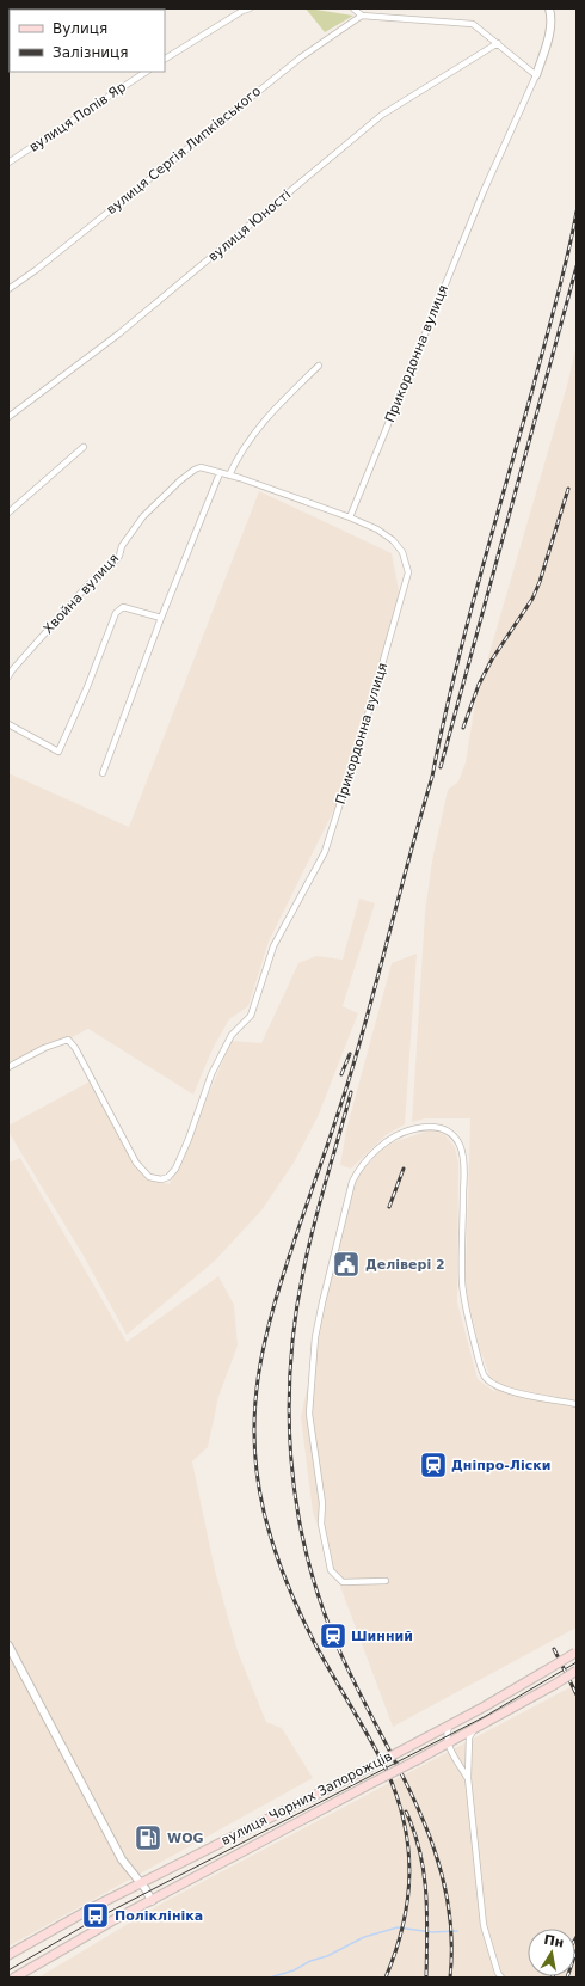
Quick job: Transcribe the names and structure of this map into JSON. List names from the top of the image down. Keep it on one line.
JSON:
{"streets":{"main road":["вулиця Чорних Запорожців"],"street":["вулиця Попів Яр","вулиця Сергія Липківського","вулиця Юності","Прикордонна вулиця","Хвойна вулиця"]},"crossings":[["Прикордонна вулиця","Хвойна вулиця"]],"places":{"public building":["Делівері 2"],"station":["Дніпро-Ліски","Шинний"],"fuel station":["WOG"],"bus stop":["Поліклініка"]},"legend":["Вулиця","Залізниця"],"north":"top"}
